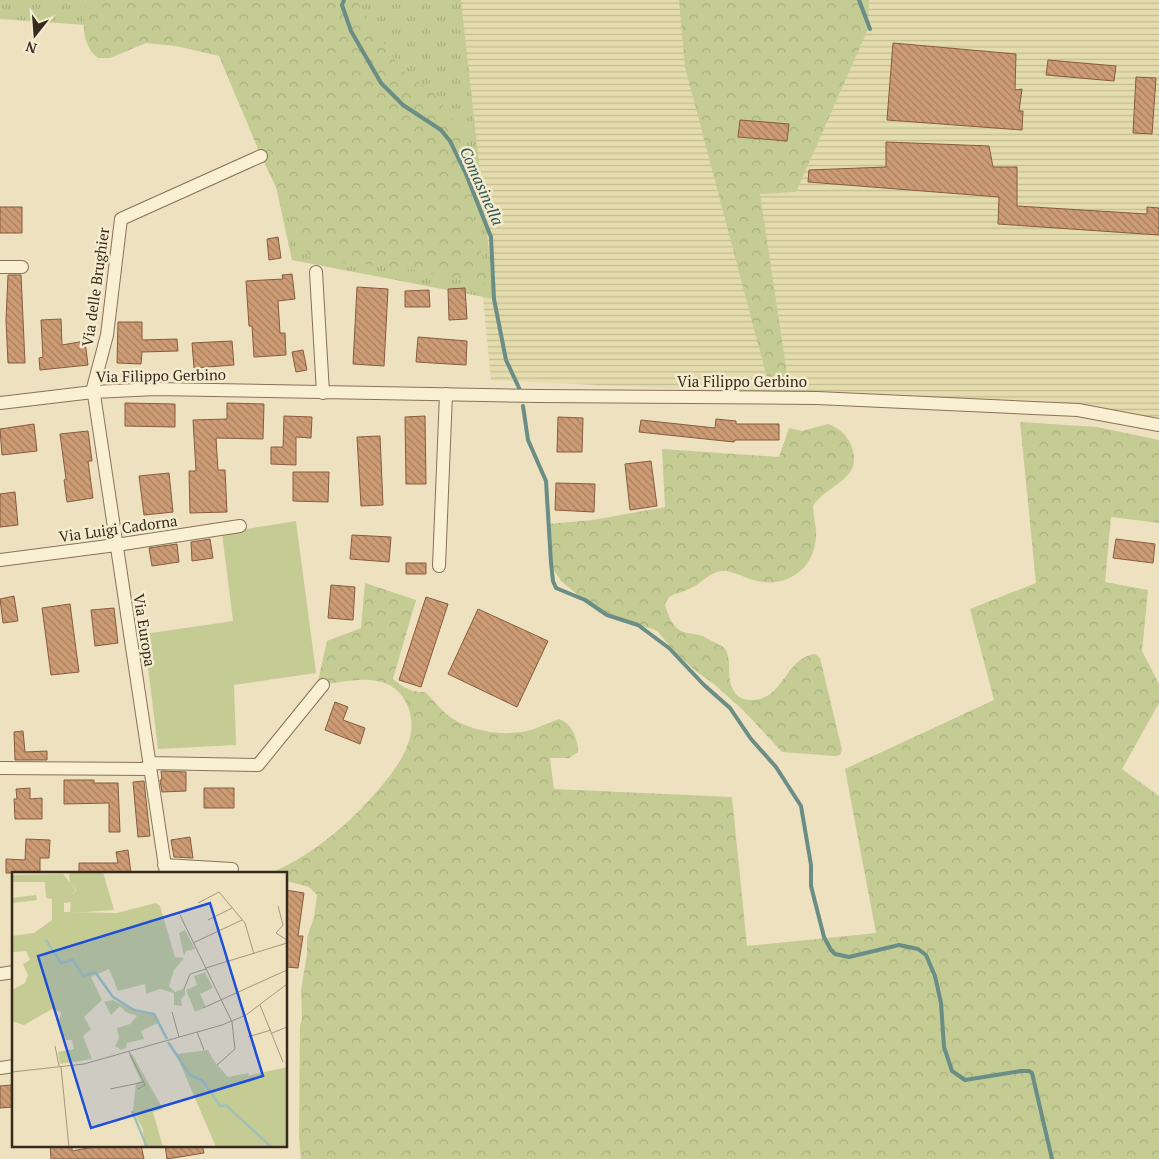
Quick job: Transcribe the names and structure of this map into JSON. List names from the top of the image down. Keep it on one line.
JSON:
{"streets":{"street":["Via delle Brughier","Via Filippo Gerbino","Via Luigi Cadorna","Via Europa"]},"crossings":[["Via delle Brughier","Via Filippo Gerbino"],["Via delle Brughier","Via Europa"],["Via Filippo Gerbino","Via Europa"],["Via Luigi Cadorna","Via Europa"]],"water":["Comasinella"],"north":"bottom"}
